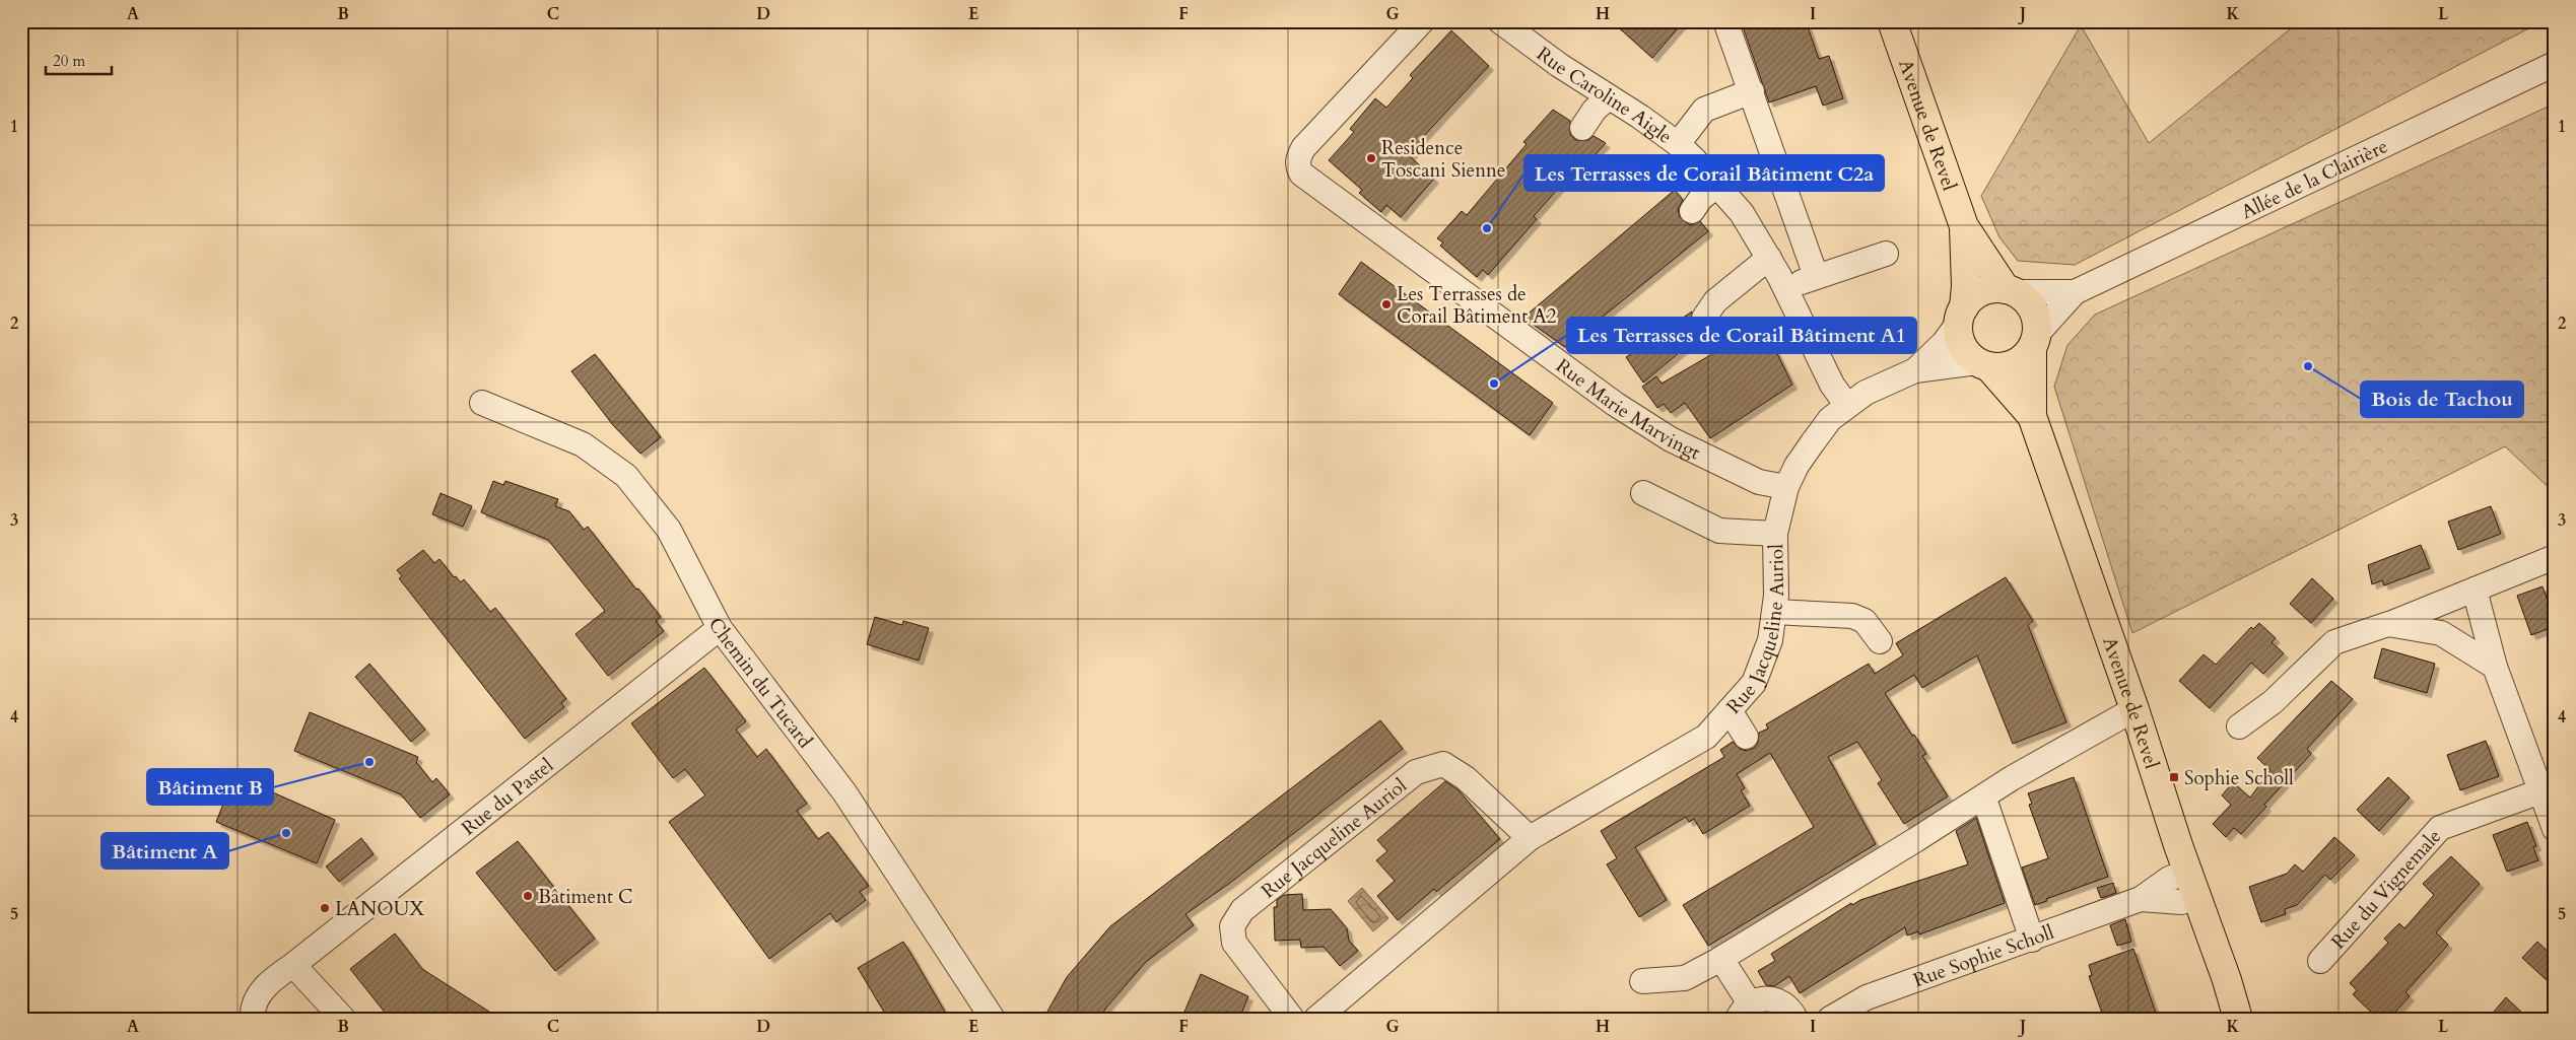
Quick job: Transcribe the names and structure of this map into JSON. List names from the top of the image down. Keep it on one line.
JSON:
{"streets":{"main road":["Avenue de Revel"],"street":["Rue Caroline Aigle","Allée de la Clairière","Rue Marie Marvingt","Rue Jacqueline Auriol","Chemin du Tucard","Rue du Pastel","Rue du Vignemale","Rue Sophie Scholl"]},"crossings":[["Rue Caroline Aigle","Rue Jacqueline Auriol"],["Avenue de Revel","Allée de la Clairière"],["Avenue de Revel","Rue Jacqueline Auriol"],["Avenue de Revel","Rue Sophie Scholl"],["Allée de la Clairière","Rue Jacqueline Auriol"],["Rue Marie Marvingt","Rue Jacqueline Auriol"],["Chemin du Tucard","Rue du Pastel"]],"places":{"other":["Residence Toscani Sienne","Les Terrasses de Corail Bâtiment C2a","Les Terrasses de Corail Bâtiment A2","Bois de Tachou","Les Terrasses de Corail Bâtiment A1","Bâtiment B","Bâtiment A","Bâtiment C","LANOUX"],"transit":["Sophie Scholl"]},"scale_bar":"20 m","grid":{"columns":["A","B","C","D","E","F","G","H","I","J","K","L"],"rows":["1","2","3","4","5"]}}
